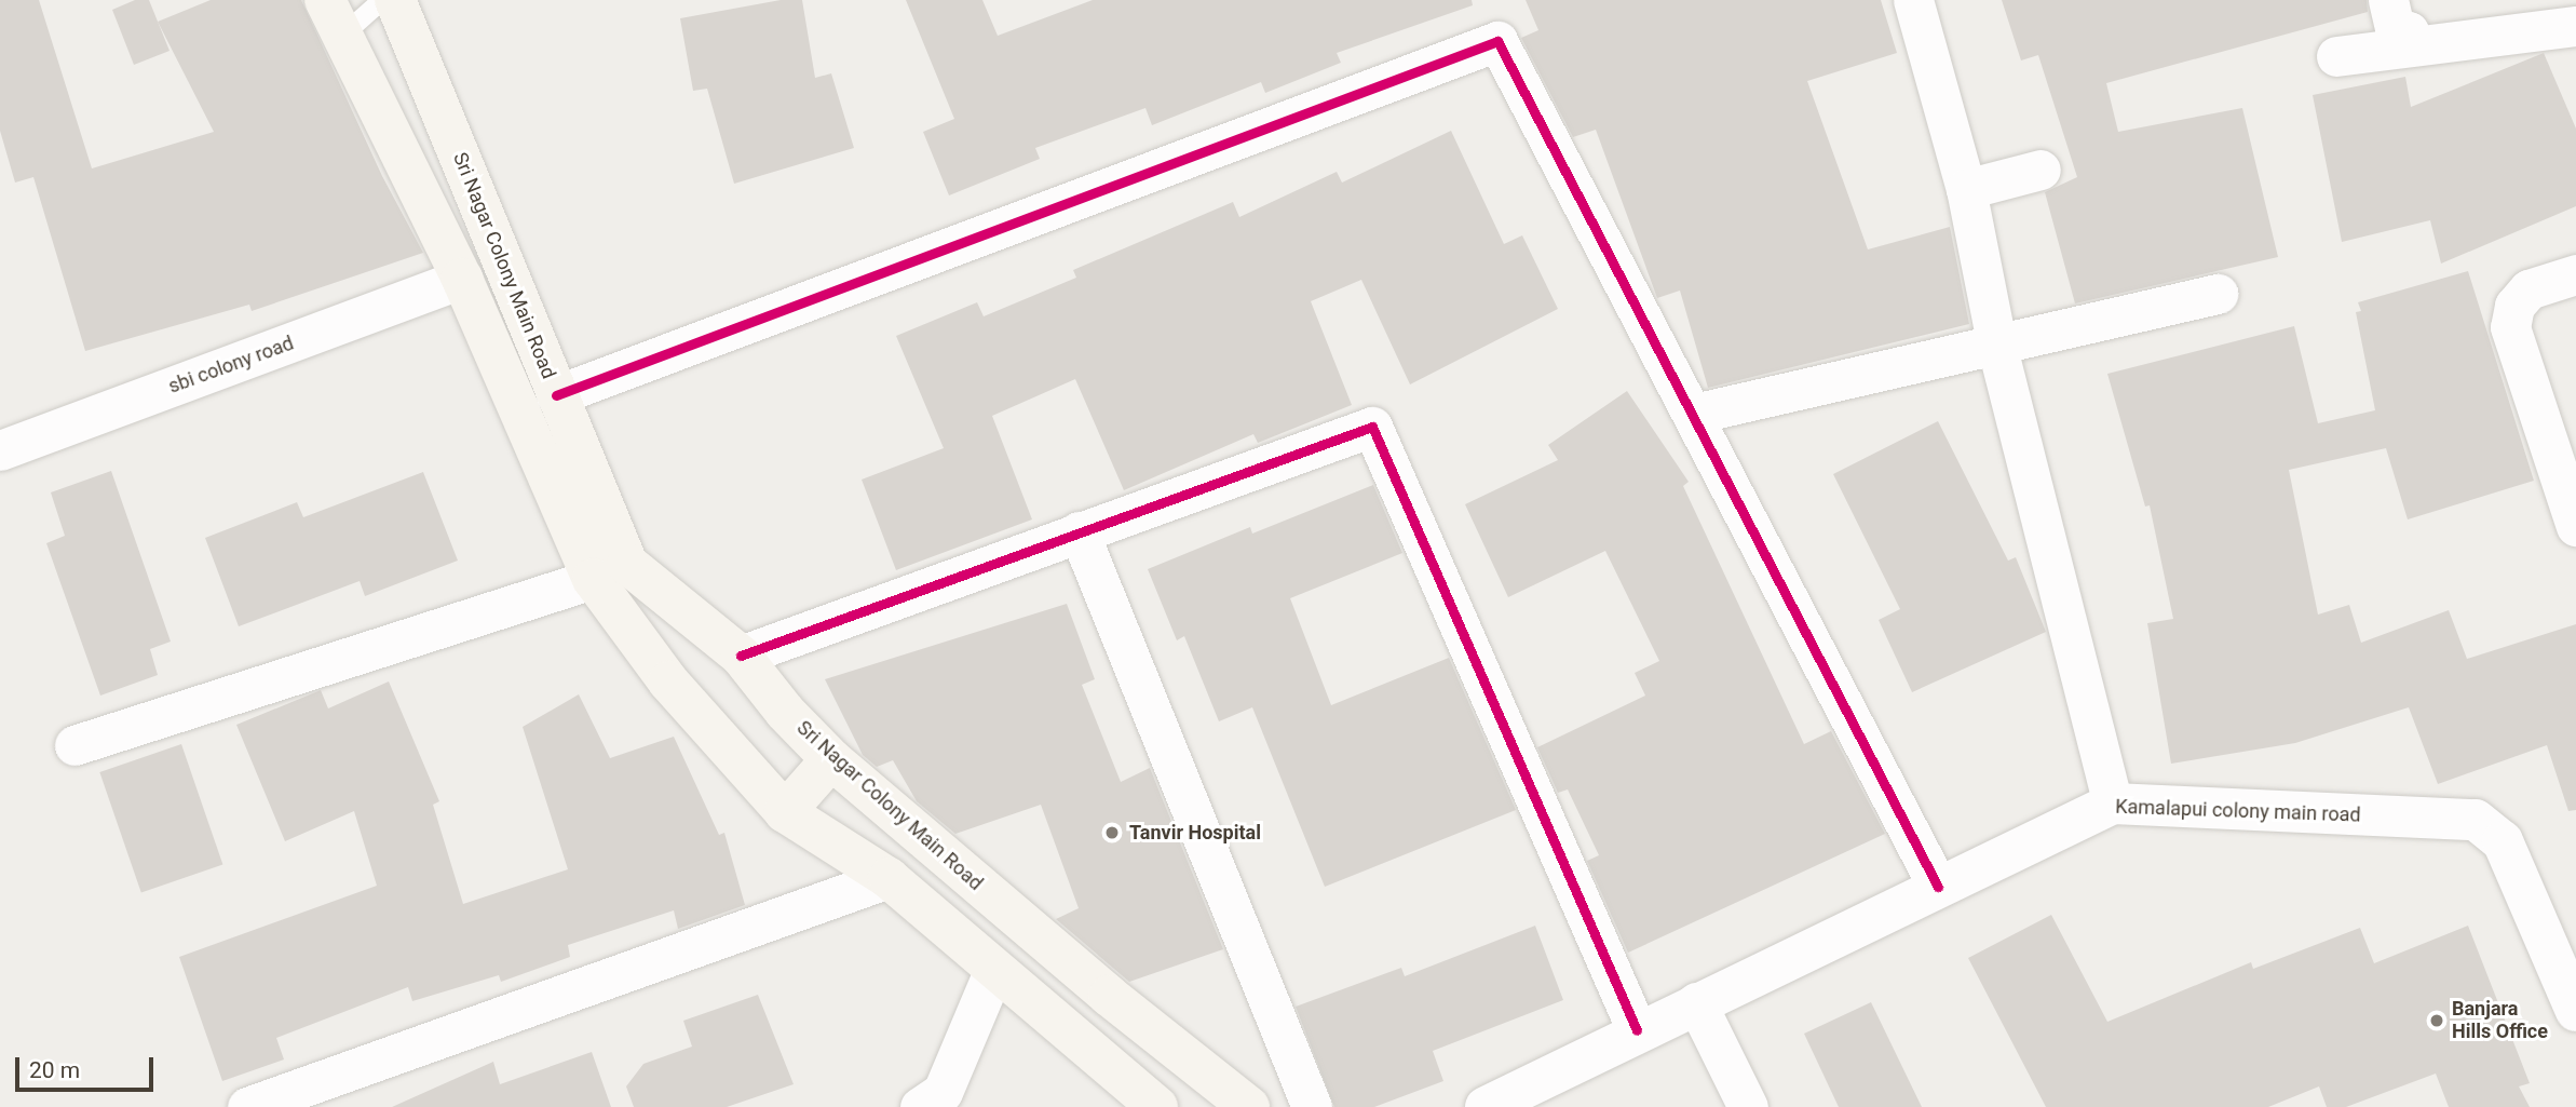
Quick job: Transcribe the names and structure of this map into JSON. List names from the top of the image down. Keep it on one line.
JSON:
{"streets":{"main road":["Sri Nagar Colony Main Road"],"street":["sbi colony road","Kamalapui colony main road"]},"places":["Tanvir Hospital","Banjara Hills Office"],"scale_bar":"20 m"}
